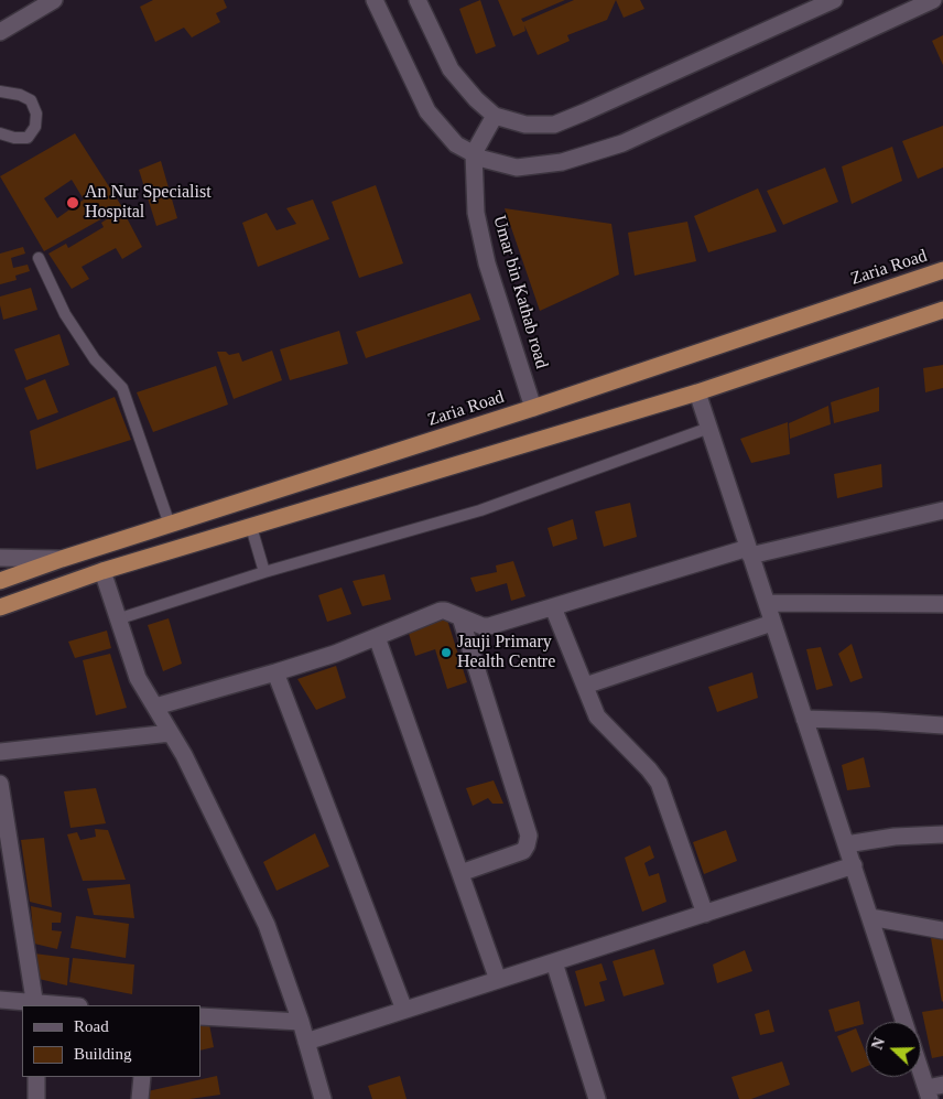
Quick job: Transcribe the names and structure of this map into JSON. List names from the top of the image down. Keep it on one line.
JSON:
{"streets":{"highway":["Zaria Road"],"street":["Umar bin Kathab road"]},"crossings":[["Zaria Road","Umar bin Kathab road"]],"places":["An Nur Specialist Hospital","Jauji Primary Health Centre"],"legend":["Road","Building"],"north":"left"}
